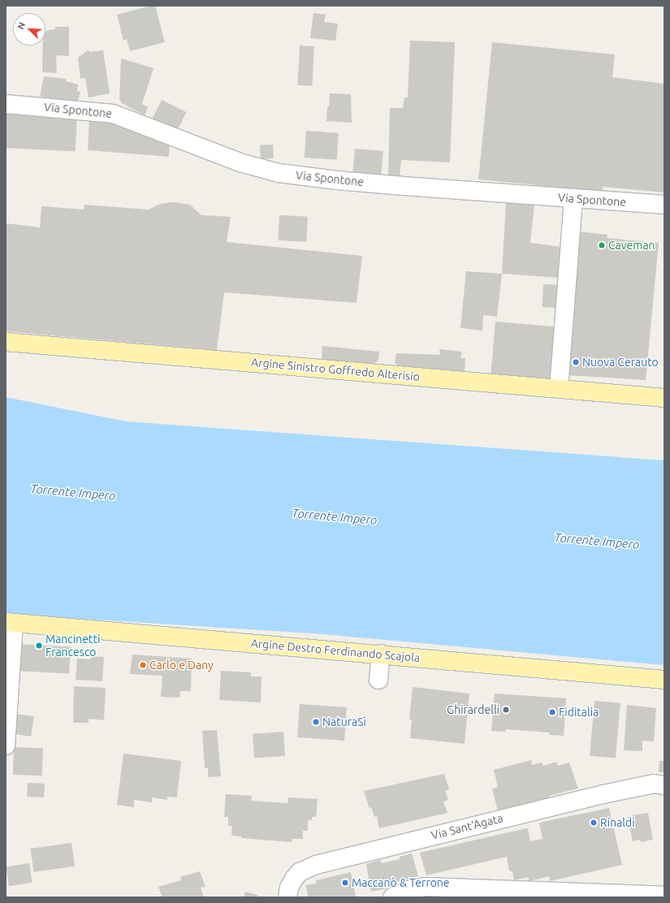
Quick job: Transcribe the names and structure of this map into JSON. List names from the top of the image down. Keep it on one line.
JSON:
{"streets":{"main road":["Argine Sinistro Goffredo Alterisio","Argine Destro Ferdinando Scajola"],"street":["Via Spontone","Via Sant'Agata"]},"water":["Torrente Impero"],"places":["Caveman","Nuova Cerauto","Mancinetti Francesco","Carlo e Dany","Ghirardelli","Fiditalia","NaturaSì","Rinaldi","Maccanò & Terrone"],"north":"top left"}
